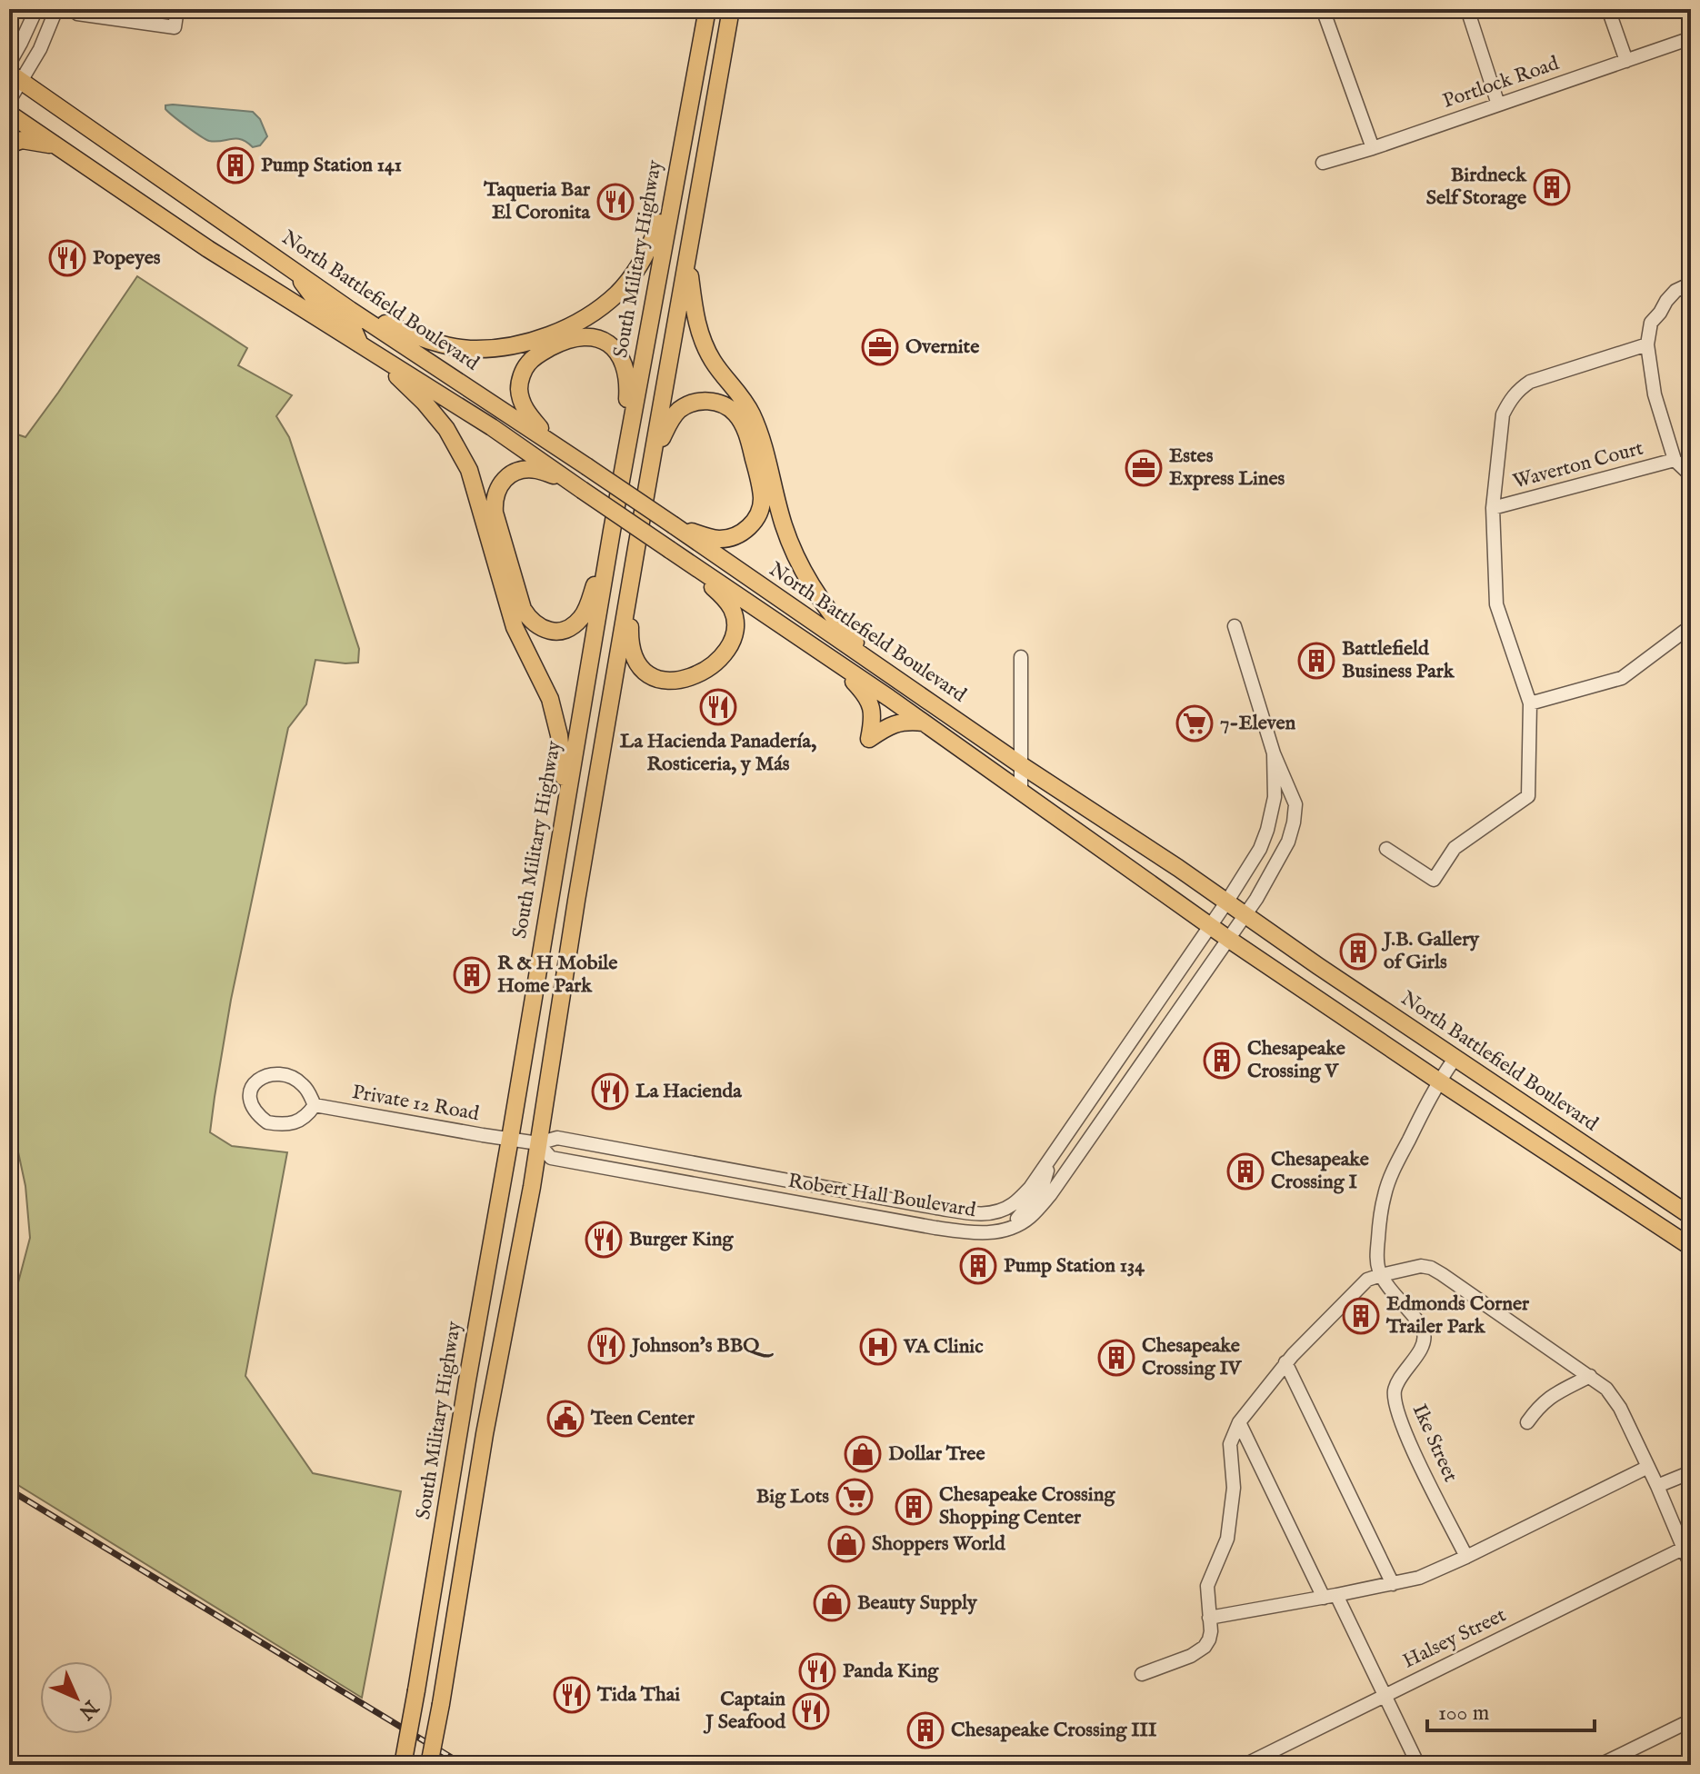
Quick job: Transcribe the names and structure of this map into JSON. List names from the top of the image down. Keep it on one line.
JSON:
{"streets":{"main road":["South Military Highway","North Battlefield Boulevard"],"street":["Portlock Road","Waverton Court","Private 12 Road","Robert Hall Boulevard","Ike Street","Halsey Street"]},"crossings":[["South Military Highway","Private 12 Road"],["South Military Highway","Robert Hall Boulevard"],["North Battlefield Boulevard","Robert Hall Boulevard"],["Private 12 Road","Robert Hall Boulevard"]],"places":{"building":["Pump Station 141","Birdneck Self Storage","Battlefield Business Park","J.B. Gallery of Girls","R & H Mobile Home Park","Chesapeake Crossing V","Chesapeake Crossing I","Pump Station 134","Edmonds Corner Trailer Park","Chesapeake Crossing IV","Chesapeake Crossing Shopping Center","Chesapeake Crossing III"],"restaurant":["Taqueria Bar El Coronita","Popeyes","La Hacienda Panadería, Rosticeria, y Más","La Hacienda","Burger King","Johnson's BBQ","Panda King","Tida Thai","Captain J Seafood"],"office":["Overnite","Estes Express Lines"],"supermarket":["7-Eleven","Big Lots"],"hospital":["VA Clinic"],"public building":["Teen Center"],"shop":["Dollar Tree","Shoppers World","Beauty Supply"]},"scale_bar":"100 m","north":"bottom right"}
